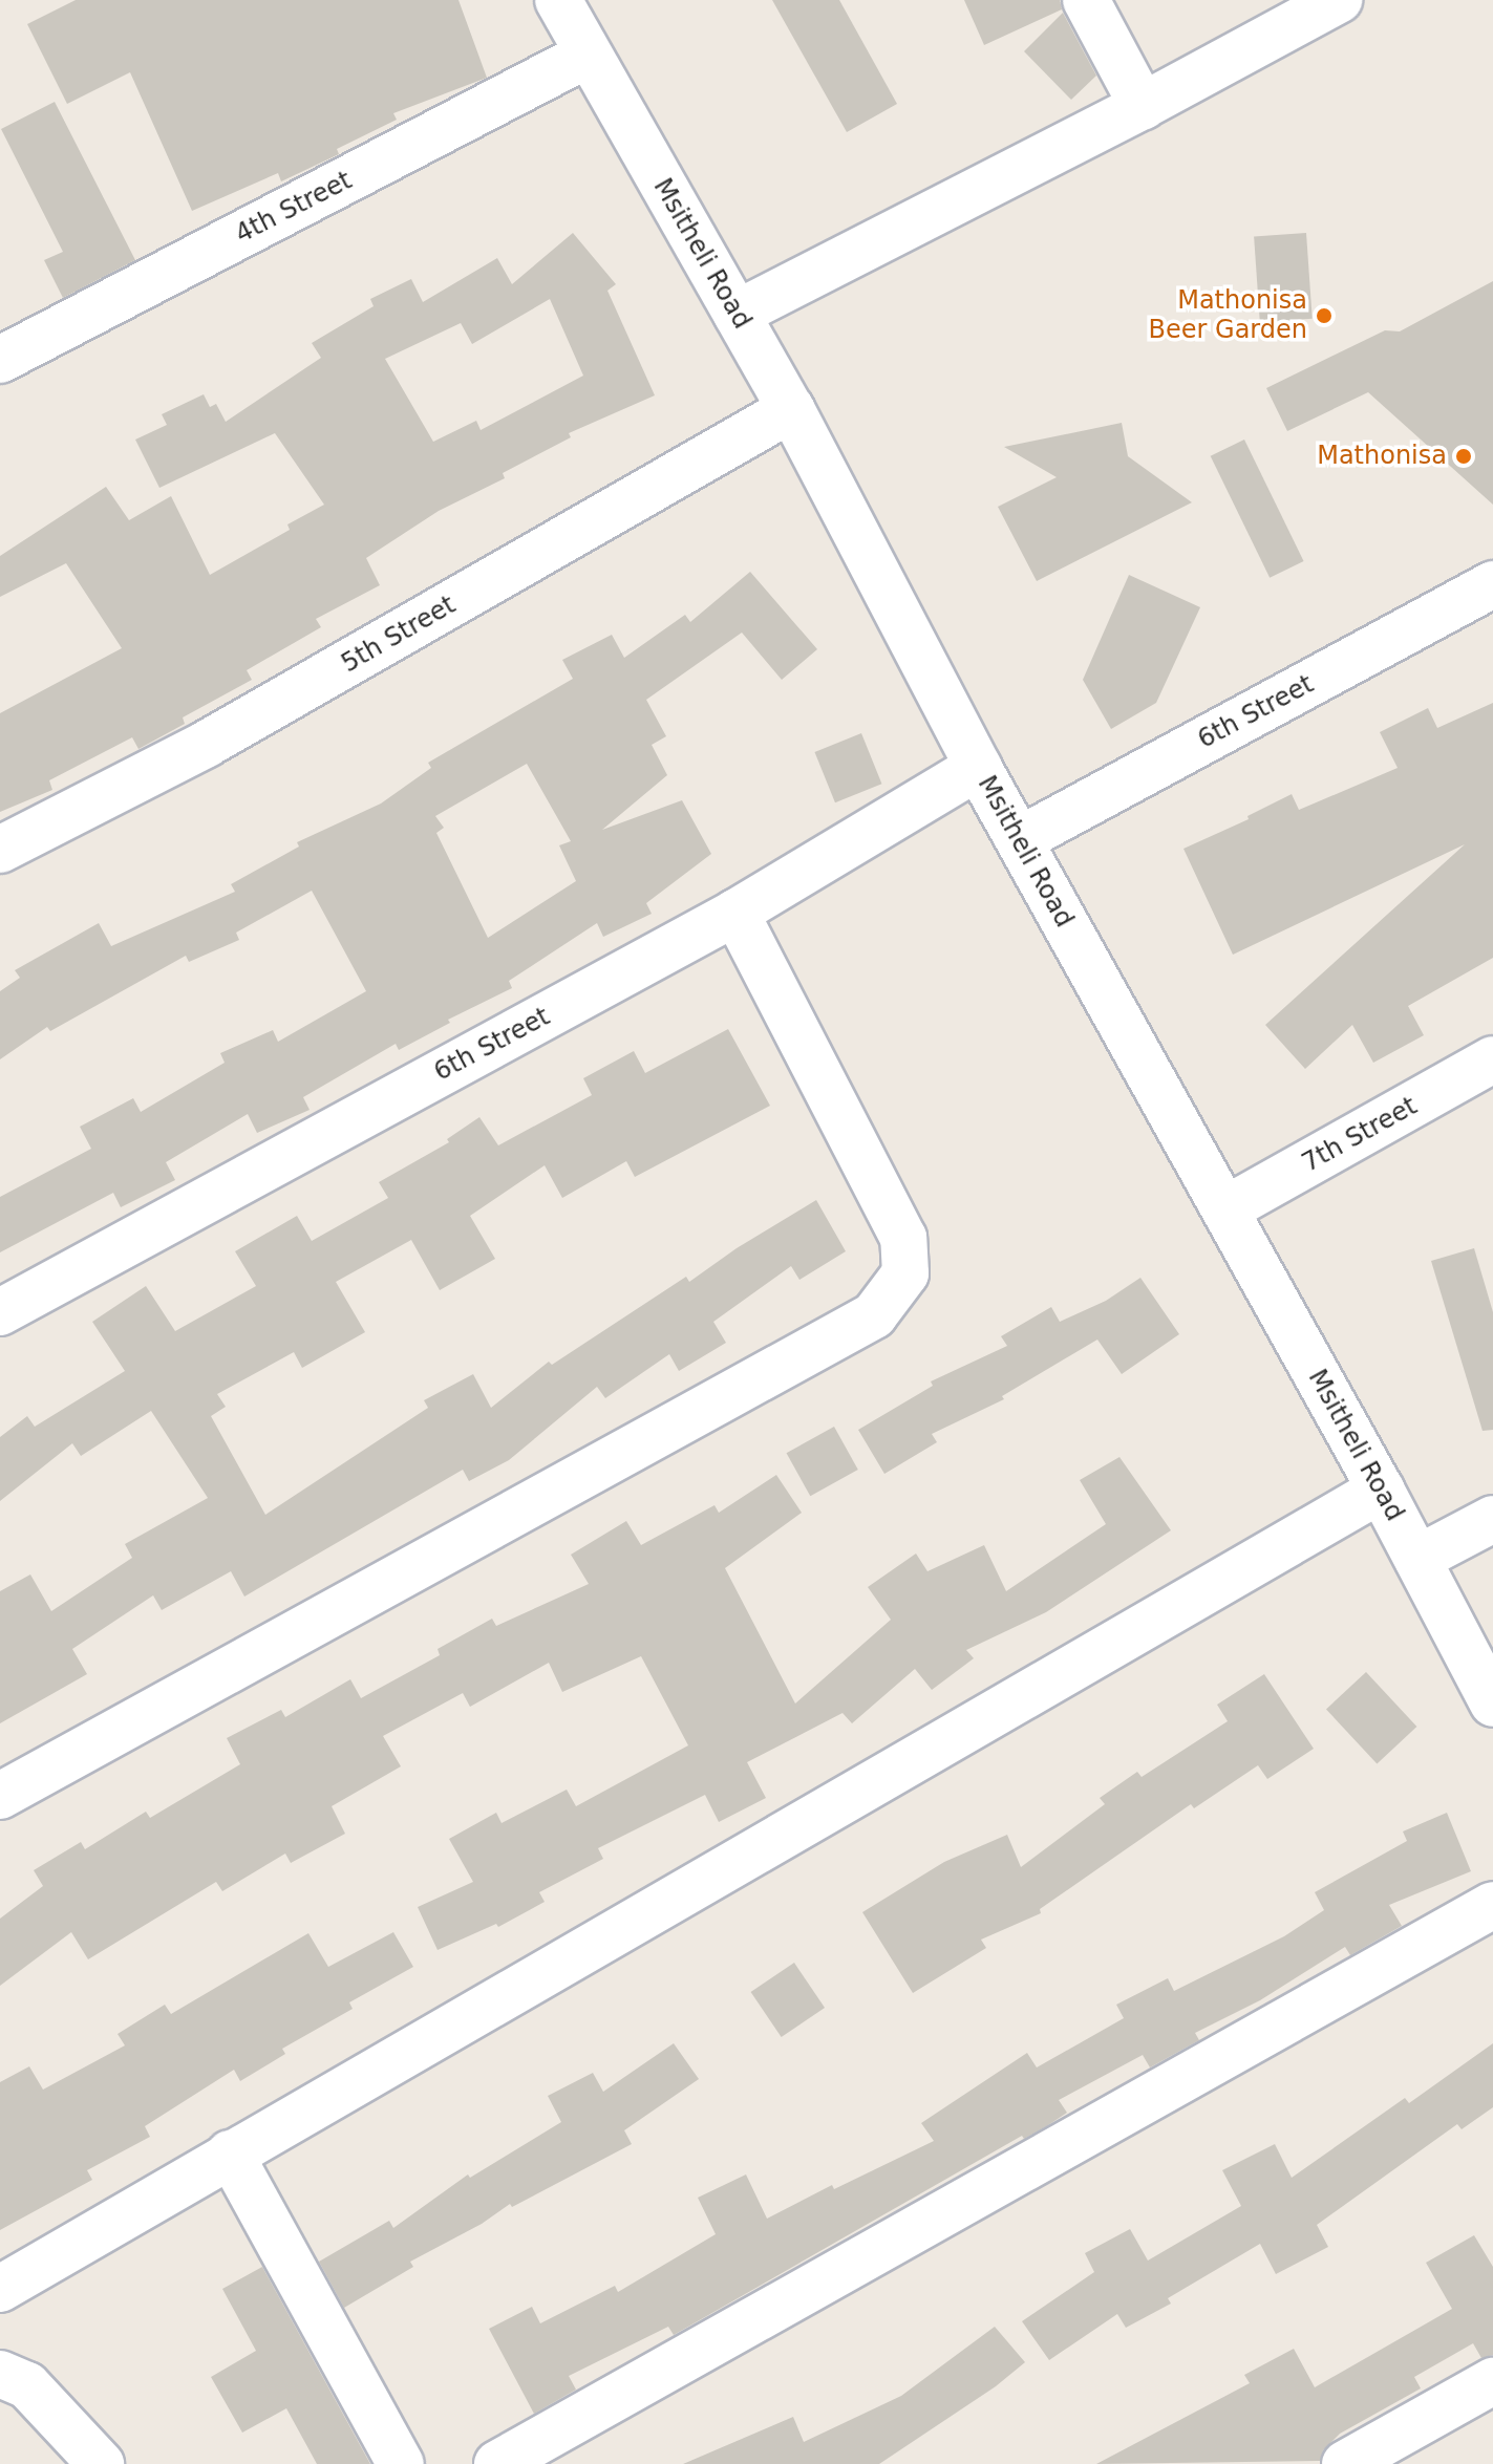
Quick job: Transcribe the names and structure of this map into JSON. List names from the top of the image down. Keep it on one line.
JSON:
{"streets":{"street":["4th Street","Msitheli Road","5th Street","6th Street","7th Street"]},"crossings":[["4th Street","Msitheli Road"],["Msitheli Road","5th Street"],["Msitheli Road","6th Street"],["Msitheli Road","7th Street"]],"places":["Mathonisa Beer Garden","Mathonisa"]}
